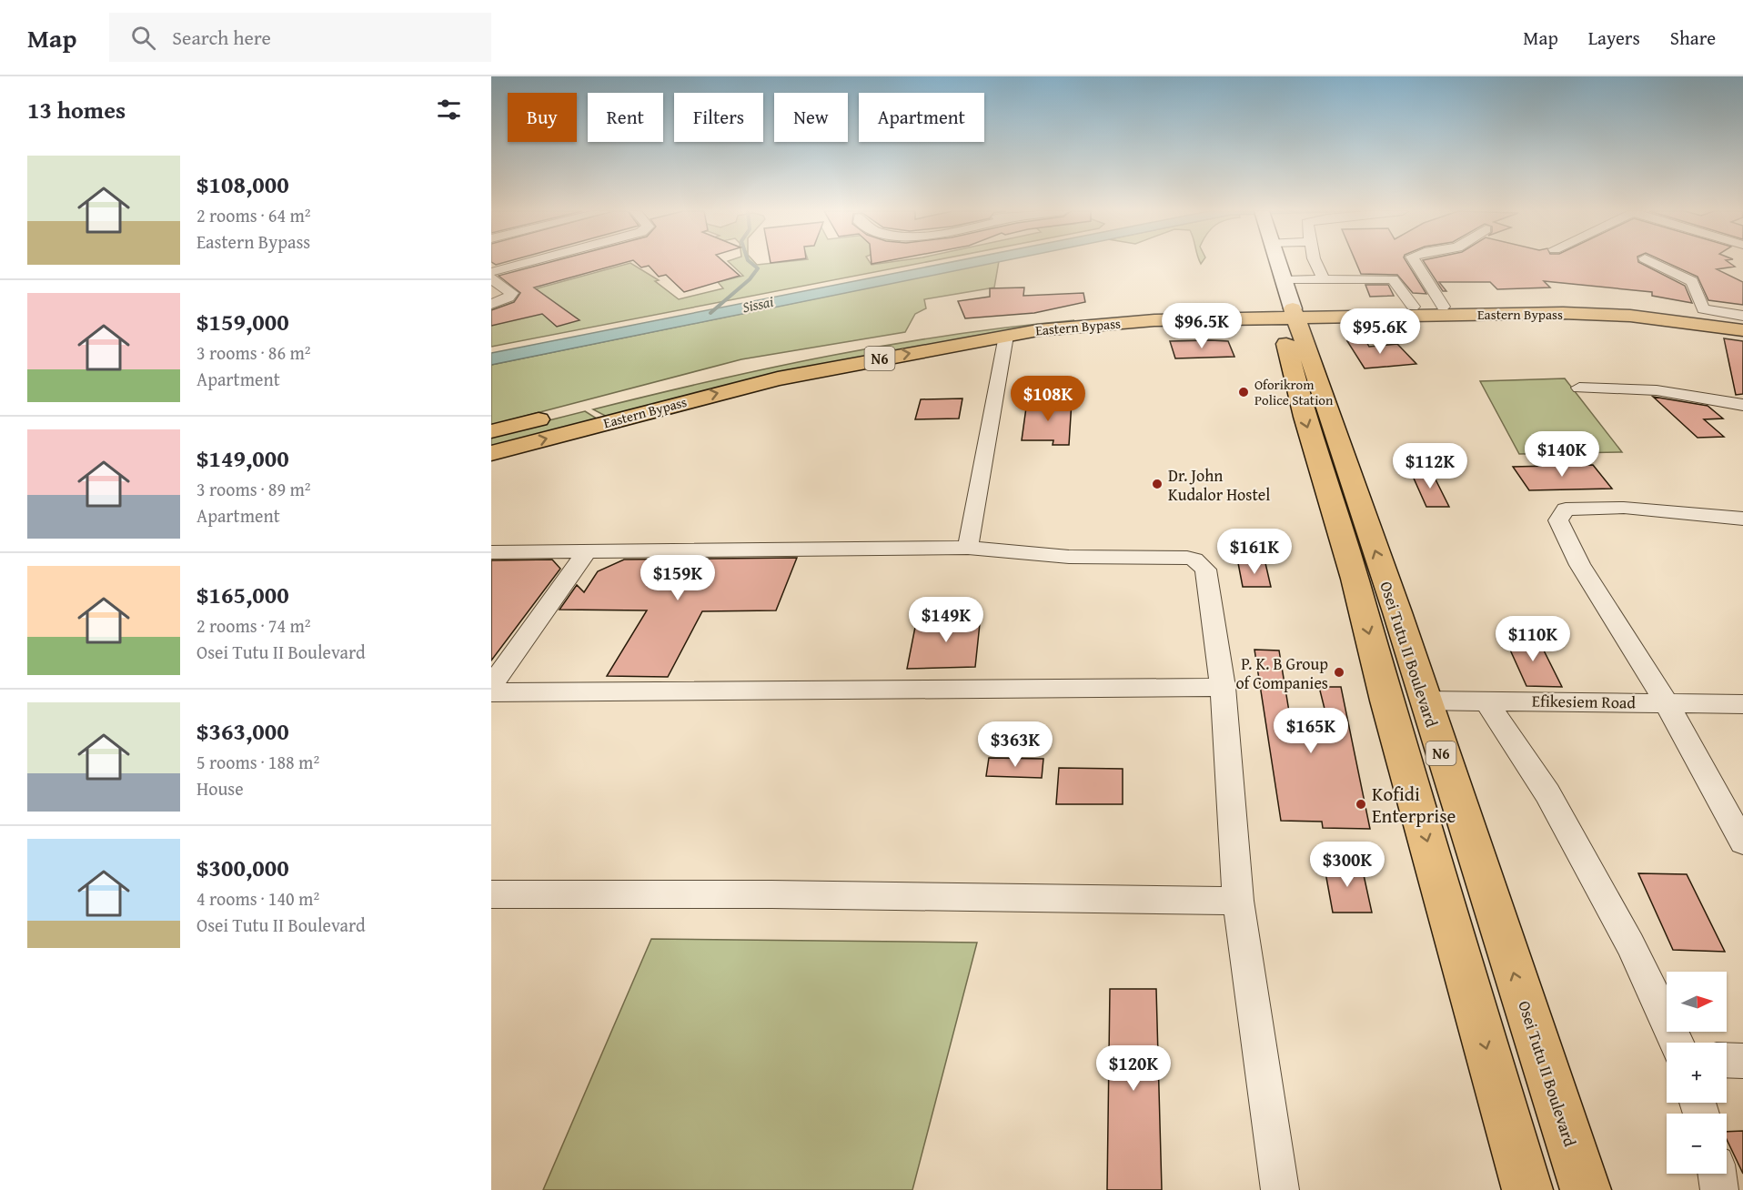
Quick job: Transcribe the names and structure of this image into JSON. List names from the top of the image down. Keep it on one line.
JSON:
{"streets":{"highway":["Eastern Bypass","N6","Osei Tutu II Boulevard"],"street":["Efikesiem Road"]},"crossings":[["Eastern Bypass","Osei Tutu II Boulevard"],["Osei Tutu II Boulevard","Efikesiem Road"]],"water":["Sissai"],"places":["Oforikrom Police Station","Dr. John Kudalor Hostel","P. K. B Group of Companies","Kofidi Enterprise"],"north":"right","page":{"header":"Map","search":"Search here","nav":["Map","Layers","Share"],"heading":"13 homes","chip":["Buy","Rent","Filters","New","Apartment"],"list":[{"name":"$108,000","note":"2 rooms · 64 m² · Eastern Bypass"},{"name":"$159,000","note":"3 rooms · 86 m² · Apartment"},{"name":"$149,000","note":"3 rooms · 89 m² · Apartment"},{"name":"$165,000","note":"2 rooms · 74 m² · Osei Tutu II Boulevard"},{"name":"$363,000","note":"5 rooms · 188 m² · House"},{"name":"$300,000","note":"4 rooms · 140 m² · Osei Tutu II Boulevard"}],"price":["$96.5K","$95.6K","$108K","$140K","$112K","$161K","$159K","$149K","$110K","$165K","$363K","$300K","$120K"],"map_buttons":["+","−"]}}
